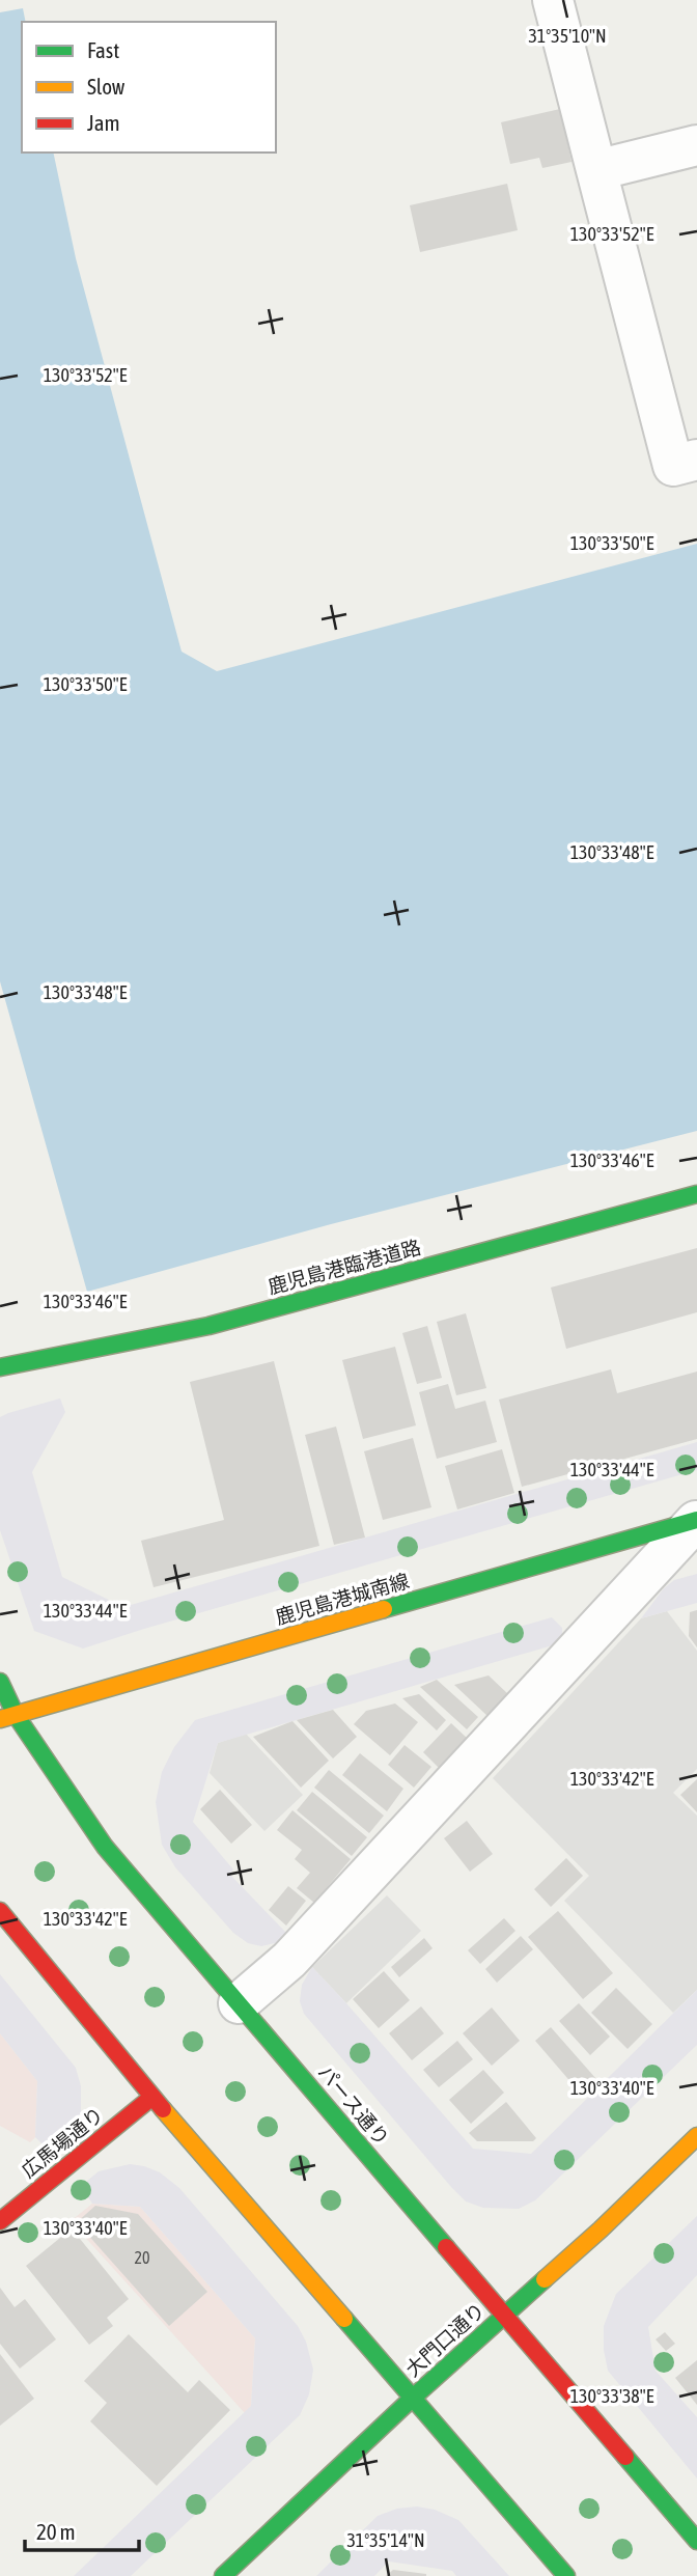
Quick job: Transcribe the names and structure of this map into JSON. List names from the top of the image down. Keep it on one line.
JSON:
{"streets":{"street":["鹿児島港臨港道路","鹿児島港城南線","パース通り","広馬場通り","大門口通り"]},"crossings":[["鹿児島港城南線","パース通り"],["パース通り","大門口通り"]],"house_numbers":["20"],"legend":["Fast","Slow","Jam"],"scale_bar":"20 m","coordinates":["31°35'10\"N","130°33'52\"E","130°33'50\"E","130°33'48\"E","130°33'46\"E","130°33'44\"E","130°33'42\"E","130°33'40\"E","130°33'38\"E","31°35'14\"N"]}
